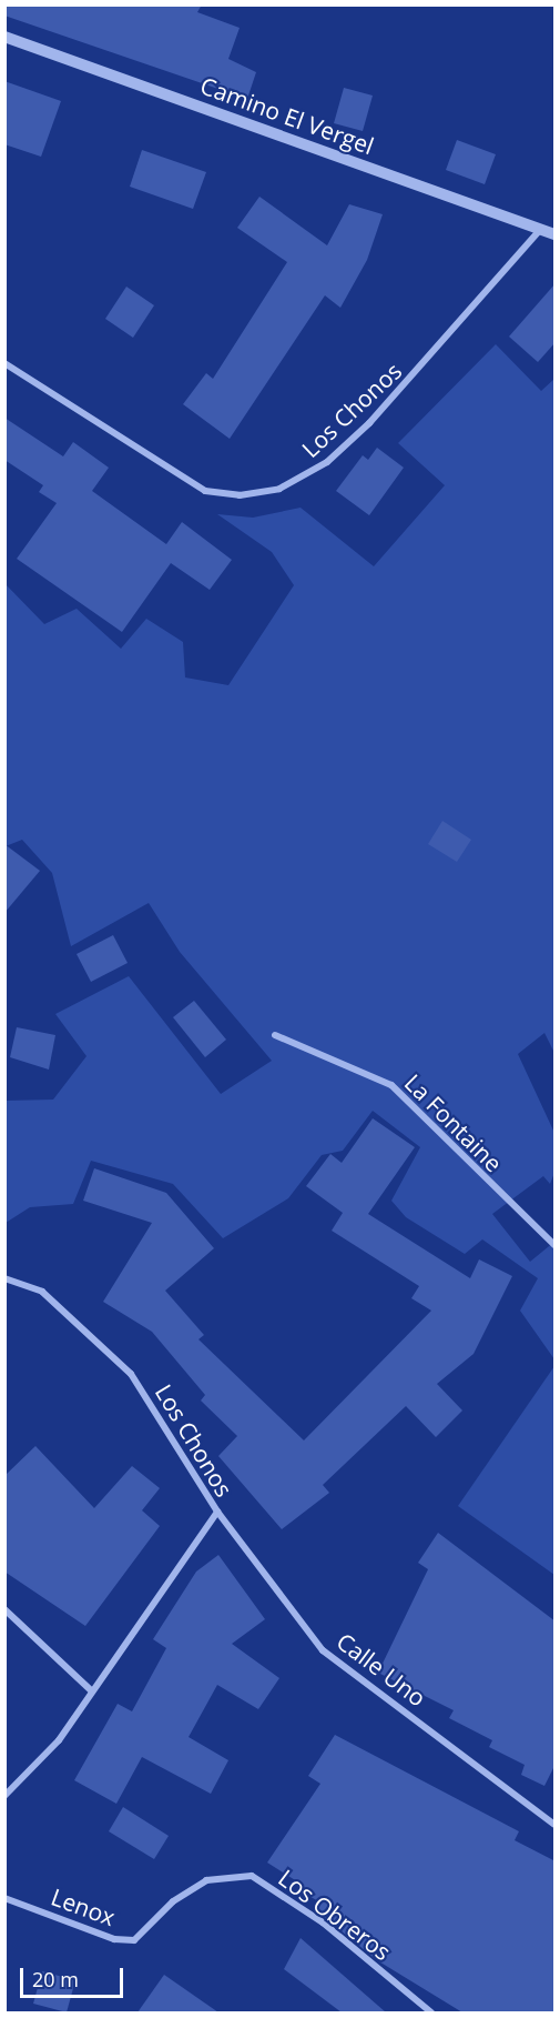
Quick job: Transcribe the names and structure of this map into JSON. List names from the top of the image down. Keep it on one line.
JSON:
{"streets":{"street":["Camino El Vergel","Los Chonos","La Fontaine","Calle Uno","Lenox","Los Obreros"]},"crossings":[["Camino El Vergel","Los Chonos"],["Los Chonos","Calle Uno"],["Lenox","Los Obreros"]],"scale_bar":"20 m"}
